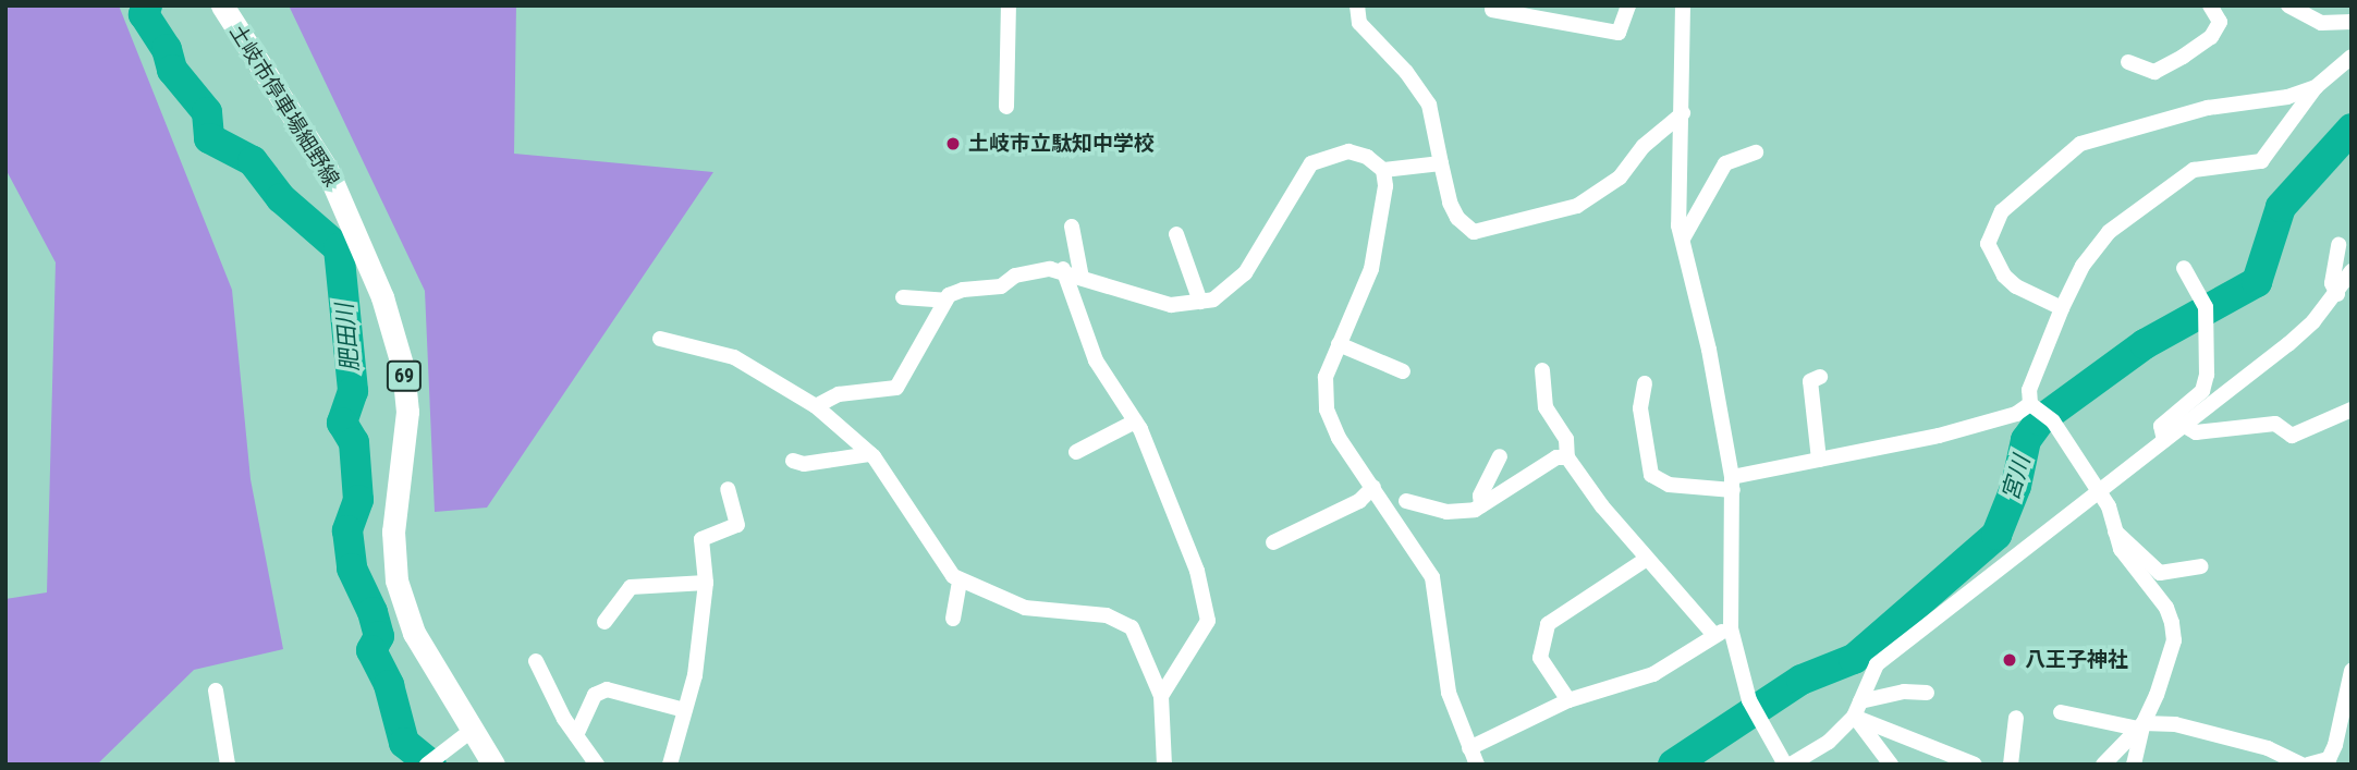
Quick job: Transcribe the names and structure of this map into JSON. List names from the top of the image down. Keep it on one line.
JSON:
{"streets":{"main road":["土岐市停車場細野線","69"]},"water":["肥田川","宮川"],"places":["土岐市立駄知中学校","八王子神社"]}
